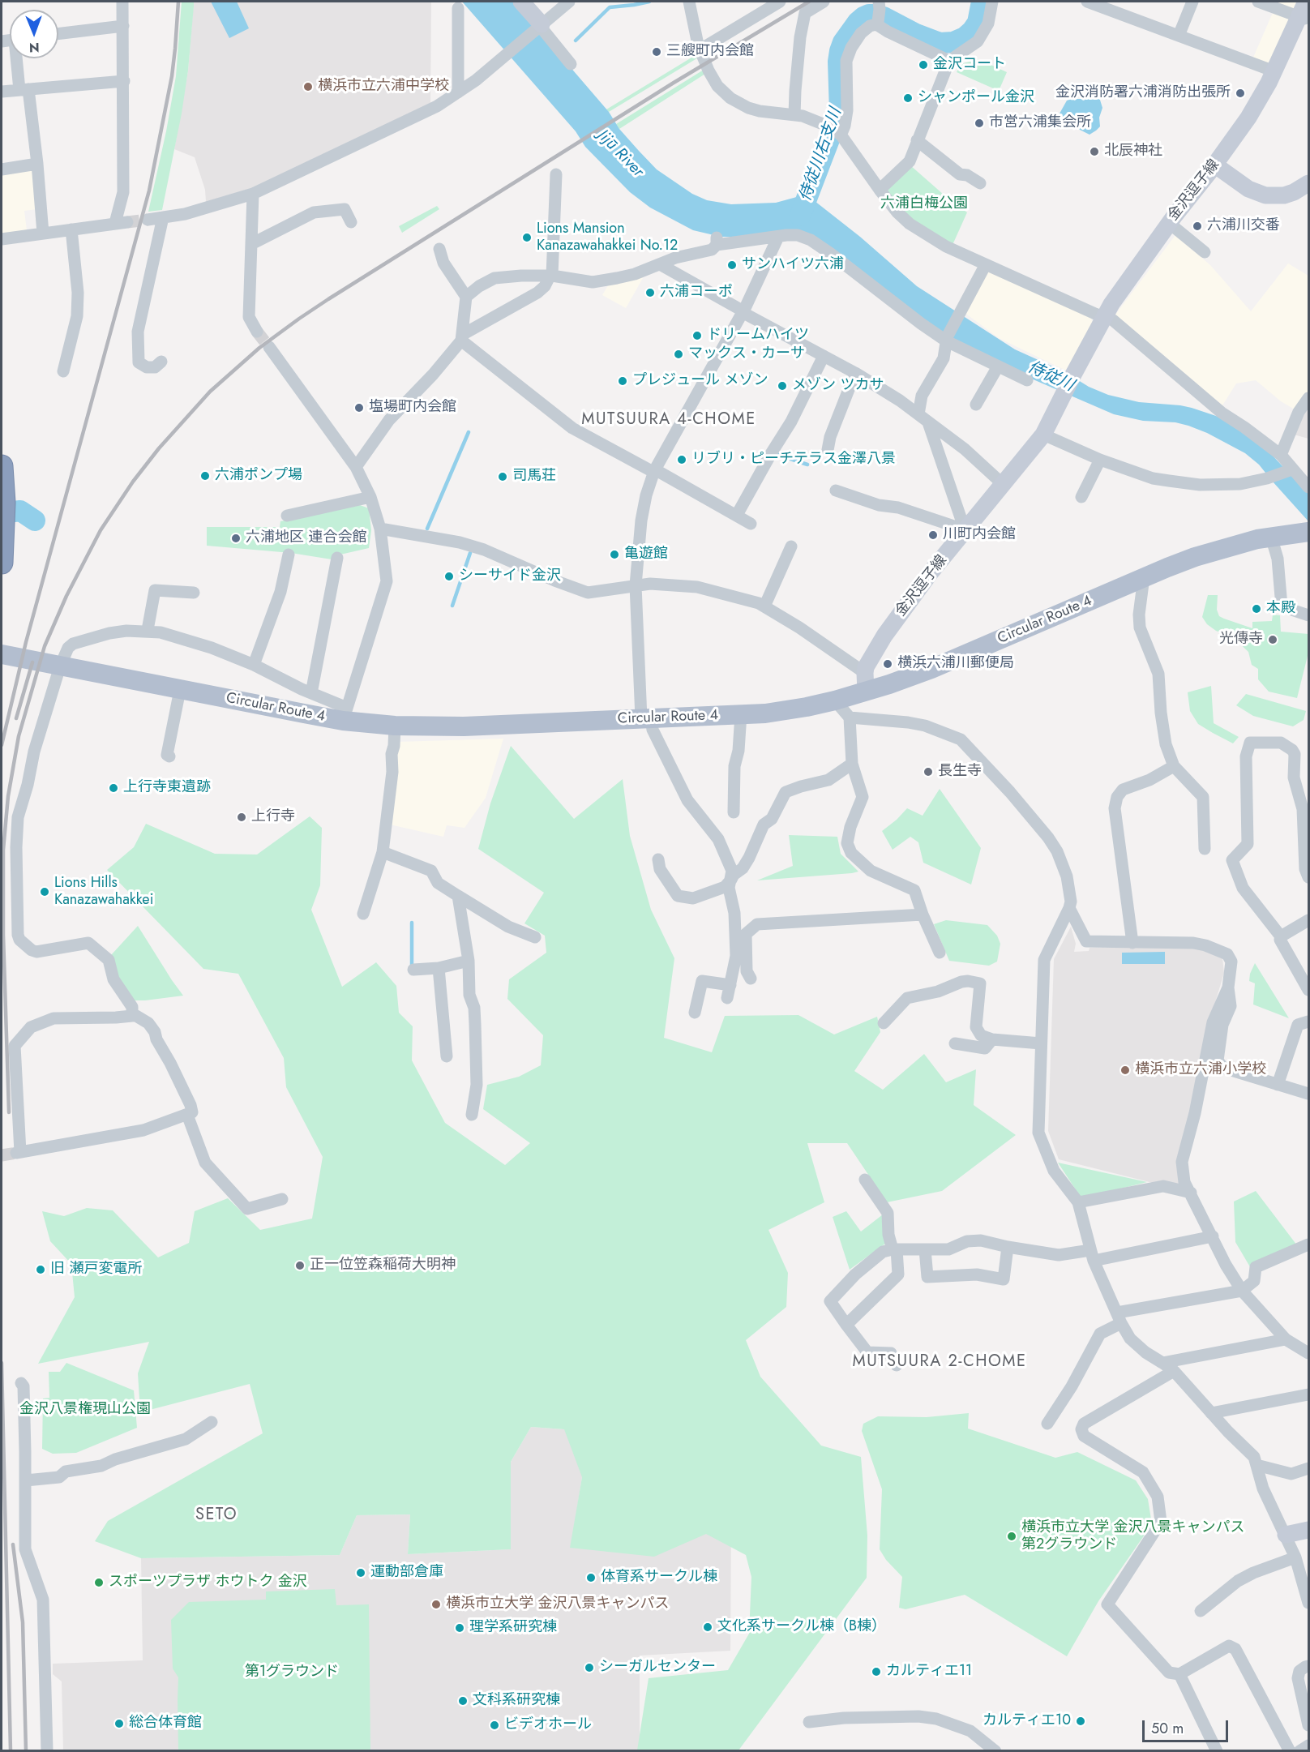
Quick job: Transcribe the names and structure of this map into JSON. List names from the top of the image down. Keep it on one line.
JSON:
{"streets":{"main road":["金沢逗子線","Circular Route 4"]},"crossings":[["金沢逗子線","Circular Route 4"]],"districts":["MUTSUURA 4-CHOME","MUTSUURA 2-CHOME","SETO"],"water":["Jijū River","侍従川右支川","侍従川"],"parks":["六浦白梅公園","金沢八景権現山公園","第1グラウンド"],"places":["三艘町内会館","金沢コート","横浜市立六浦中学校","金沢消防署六浦消防出張所","シャンポール金沢","市営六浦集会所","北辰神社","六浦川交番","Lions Mansion Kanazawahakkei No.12","サンハイツ六浦","六浦コーポ","ドリームハイツ","マックス・カーサ","プレジュール メゾン","メゾン ツカサ","塩場町内会館","リブリ・ピーチテラス金澤八景","六浦ポンプ場","司馬荘","川町内会館","六浦地区 連合会館","亀遊館","シーサイド金沢","本殿","光傳寺","横浜六浦川郵便局","長生寺","上行寺東遺跡","上行寺","Lions Hills Kanazawahakkei","横浜市立六浦小学校","正一位笠森稲荷大明神","旧 瀬戸変電所","横浜市立大学 金沢八景キャンパス 第2グラウンド","運動部倉庫","体育系サークル棟","スポーツプラザ ホウトク 金沢","横浜市立大学 金沢八景キャンパス","文化系サークル棟（B棟）","理学系研究棟","シーガルセンター","カルティエ11","文科系研究棟","カルティエ10","総合体育館","ビデオホール"],"scale_bar":"50 m","north":"bottom"}
